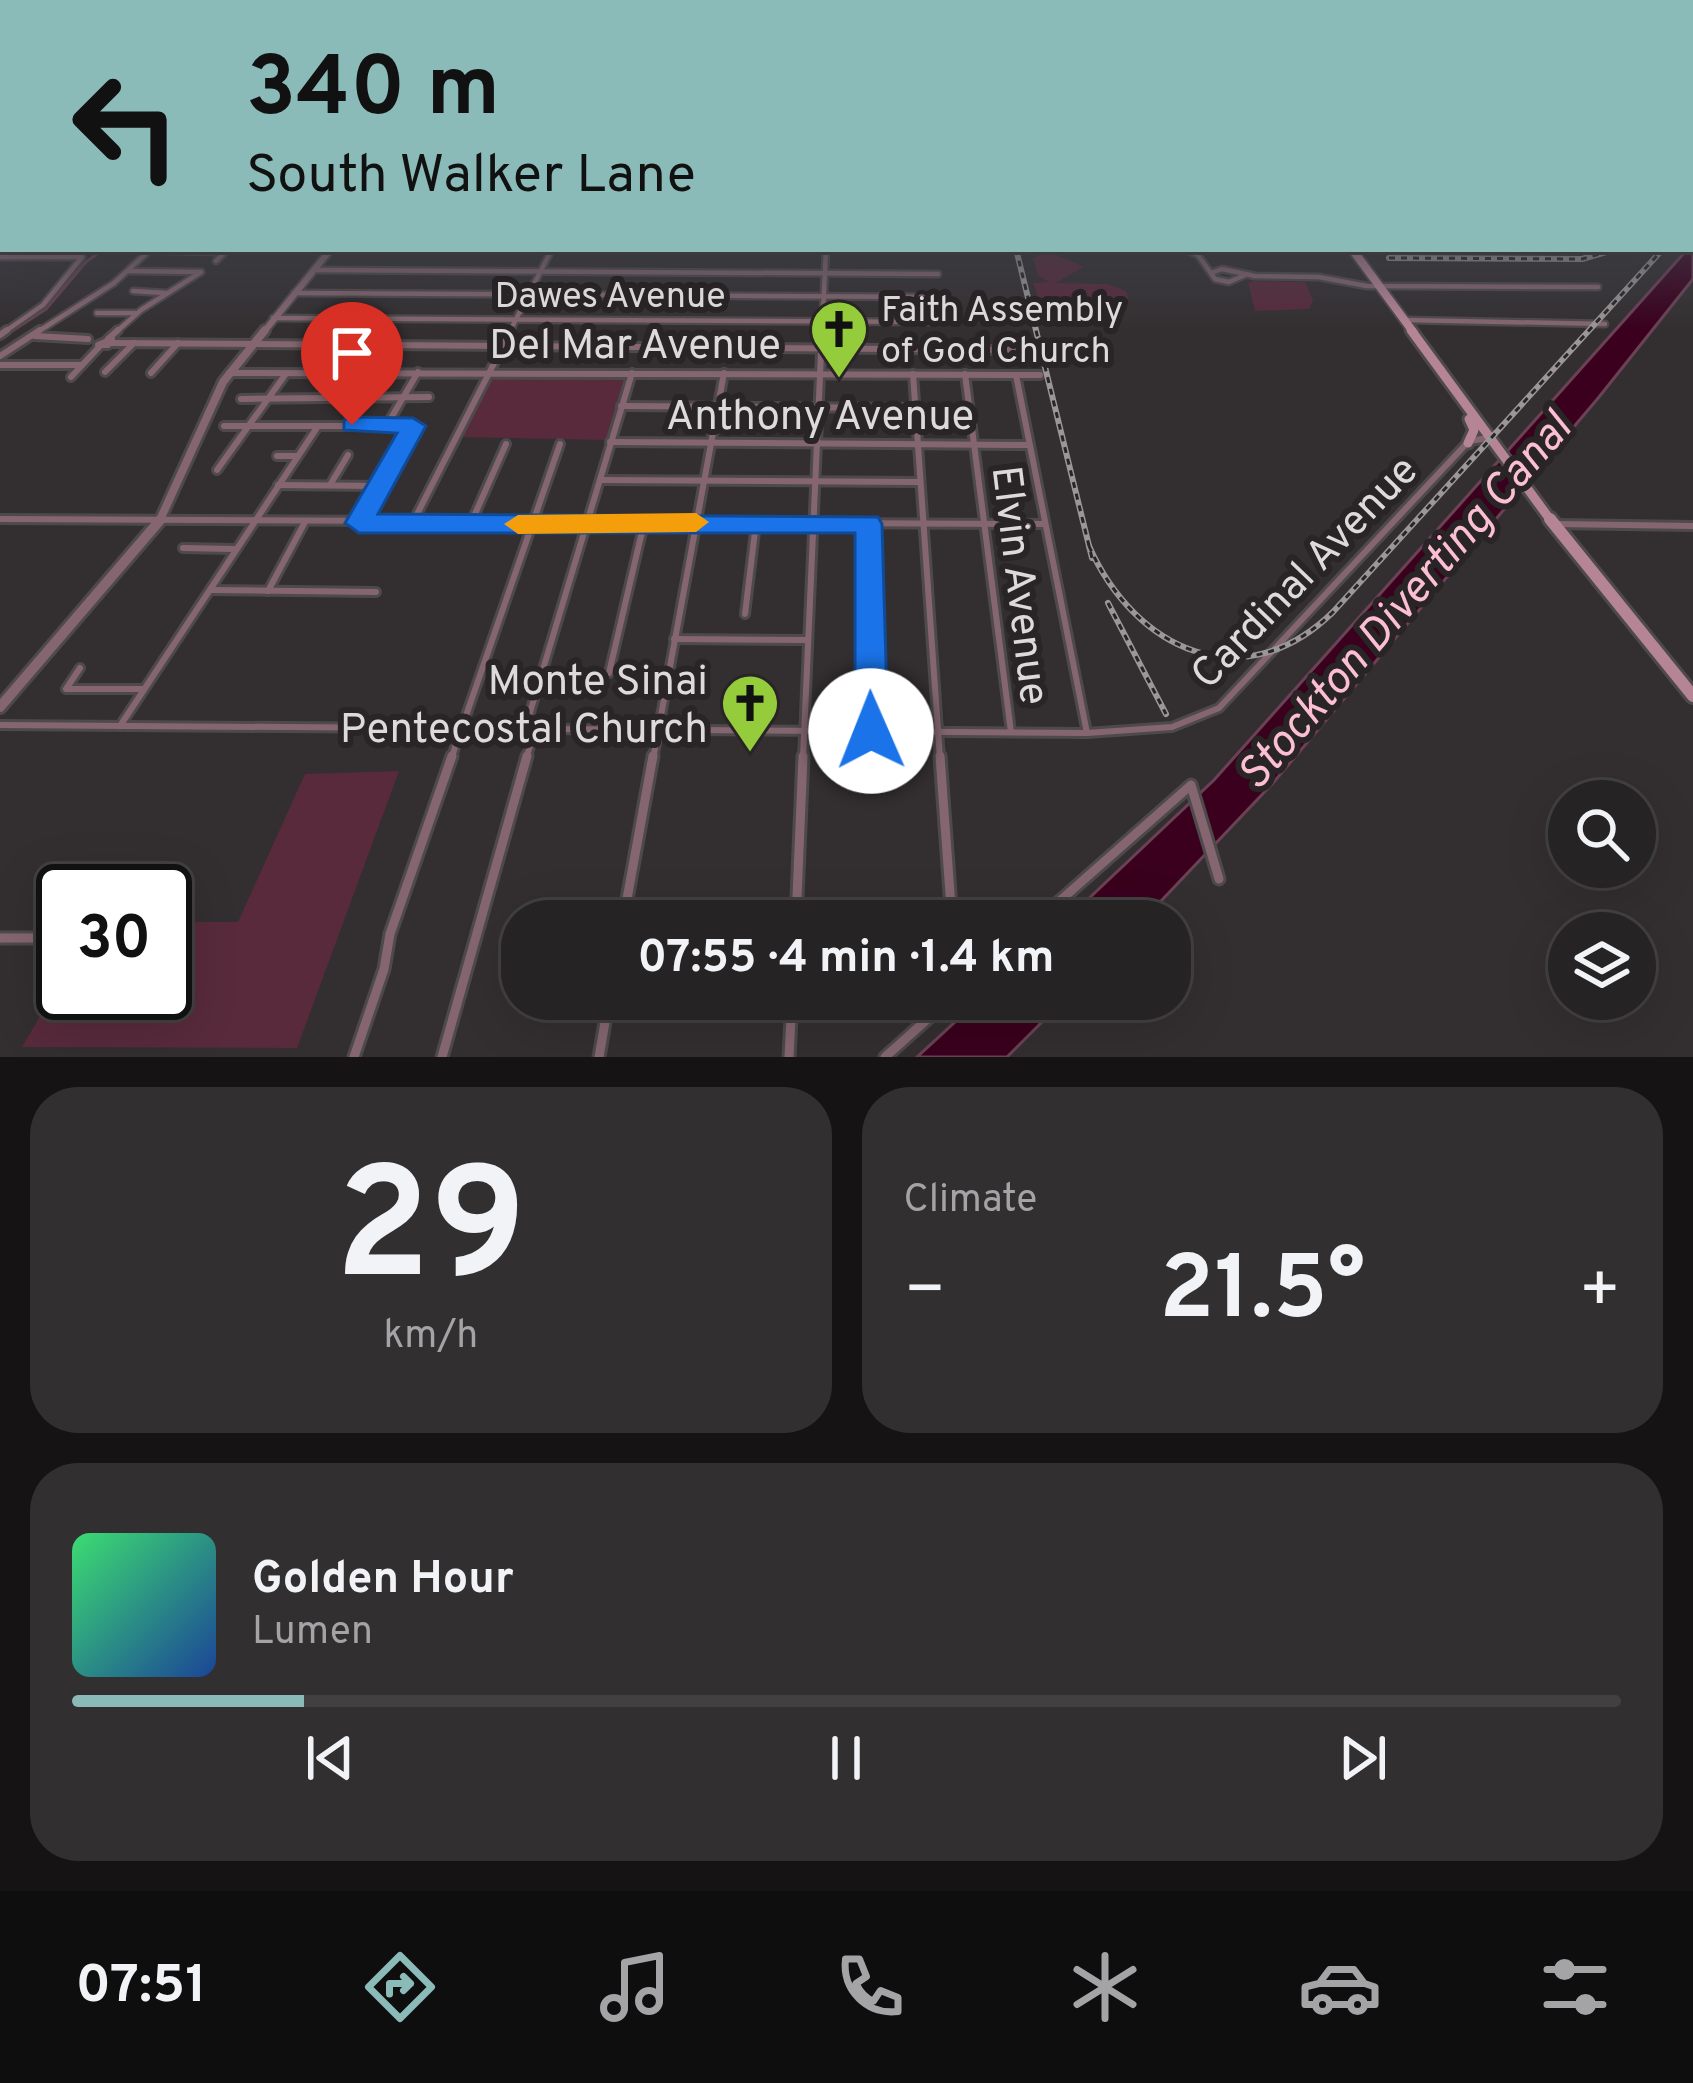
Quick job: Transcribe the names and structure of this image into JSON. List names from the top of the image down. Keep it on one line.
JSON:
{"streets":{"street":["Dawes Avenue","Del Mar Avenue","Anthony Avenue","Cardinal Avenue","Elvin Avenue"]},"crossings":[["Del Mar Avenue","Elvin Avenue"],["Anthony Avenue","Elvin Avenue"],["Cardinal Avenue","Elvin Avenue"]],"water":["Stockton Diverting Canal"],"places":{"church":["Faith Assembly of God Church","Monte Sinai Pentecostal Church"]},"page":{"turn":["340 m","South Walker Lane"],"limit":"30","trip":"07:55 · 4 min · 1.4 km","tile":[["29","km/h"],"Climate"],"heat":["−","21.5°","+"],"song":["Golden Hour","Lumen"],"tabs":"07:51"}}
